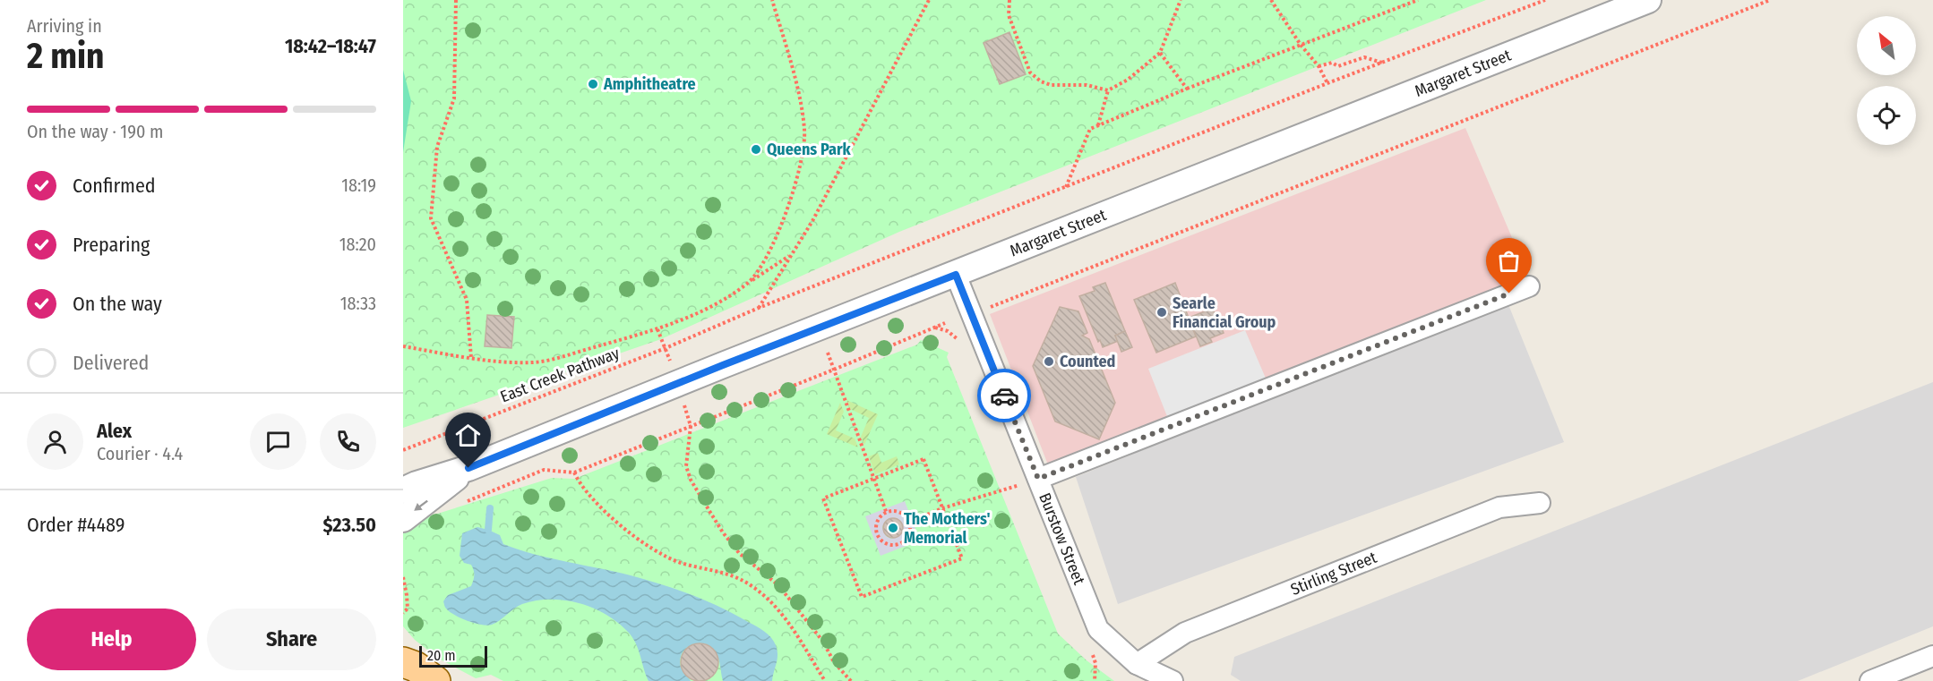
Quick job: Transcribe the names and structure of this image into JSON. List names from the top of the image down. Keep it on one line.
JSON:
{"streets":{"street":["Margaret Street","Burstow Street","Stirling Street"],"path":["East Creek Pathway"]},"crossings":[["Margaret Street","Burstow Street"],["Burstow Street","Stirling Street"]],"places":["Amphitheatre","Queens Park","Searle Financial Group","Counted","The Mothers' Memorial"],"scale_bar":"20 m","north":"top left","page":{"heading":["2 min","Arriving in","18:42–18:47"],"panel":["Alex","Courier · 4.4","Order #4489","$23.50"],"bar":"On the way · 190 m","list":[["Confirmed","18:19"],["Preparing","18:20"],["On the way","18:33"],"Delivered"],"buttons":["Help","Share"],"scale":"20 m"}}
